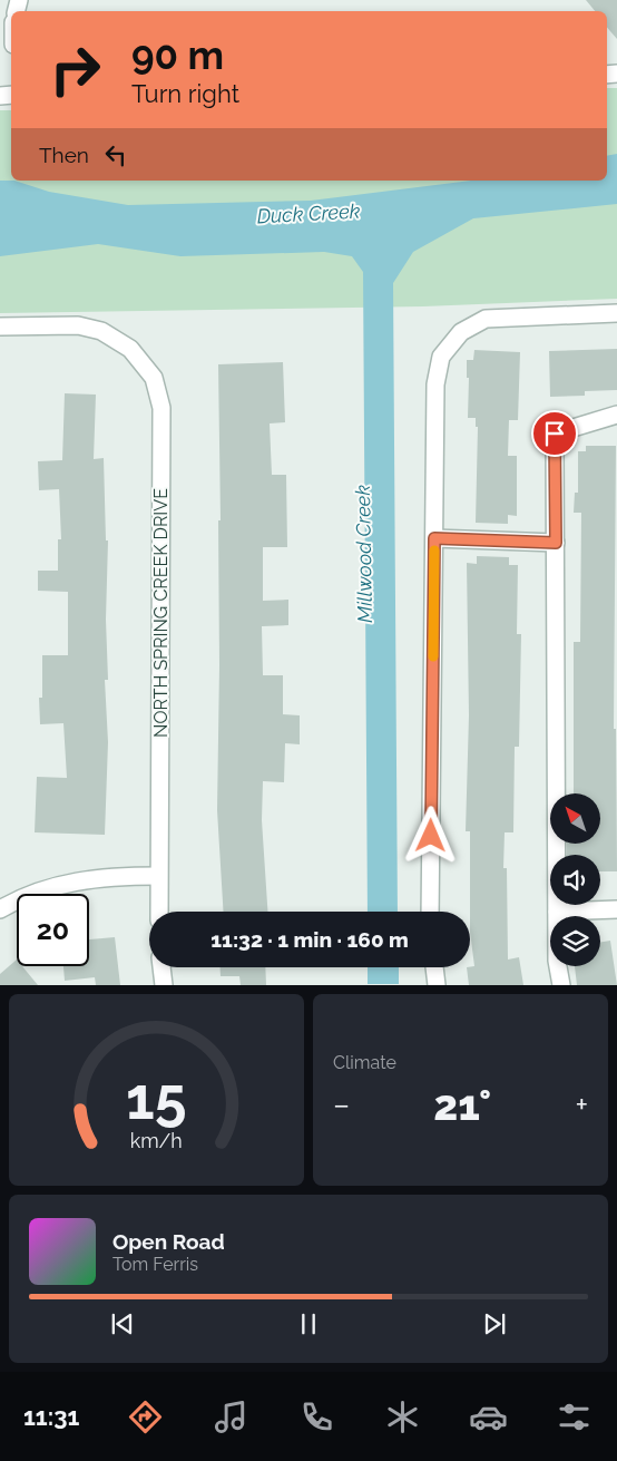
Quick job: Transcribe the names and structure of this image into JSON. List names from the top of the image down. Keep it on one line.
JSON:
{"streets":{"street":["NORTH SPRING CREEK DRIVE"]},"water":["Duck Creek","Millwood Creek"],"north":"top left","page":{"turn":["90 m","Turn right"],"then":"Then","limit":"20","trip":"11:32 · 1 min · 160 m","tile":"Climate","heat":["−","21°","+"],"song":["Open Road","Tom Ferris"],"tabs":"11:31","gauge":["15","km/h"]}}
